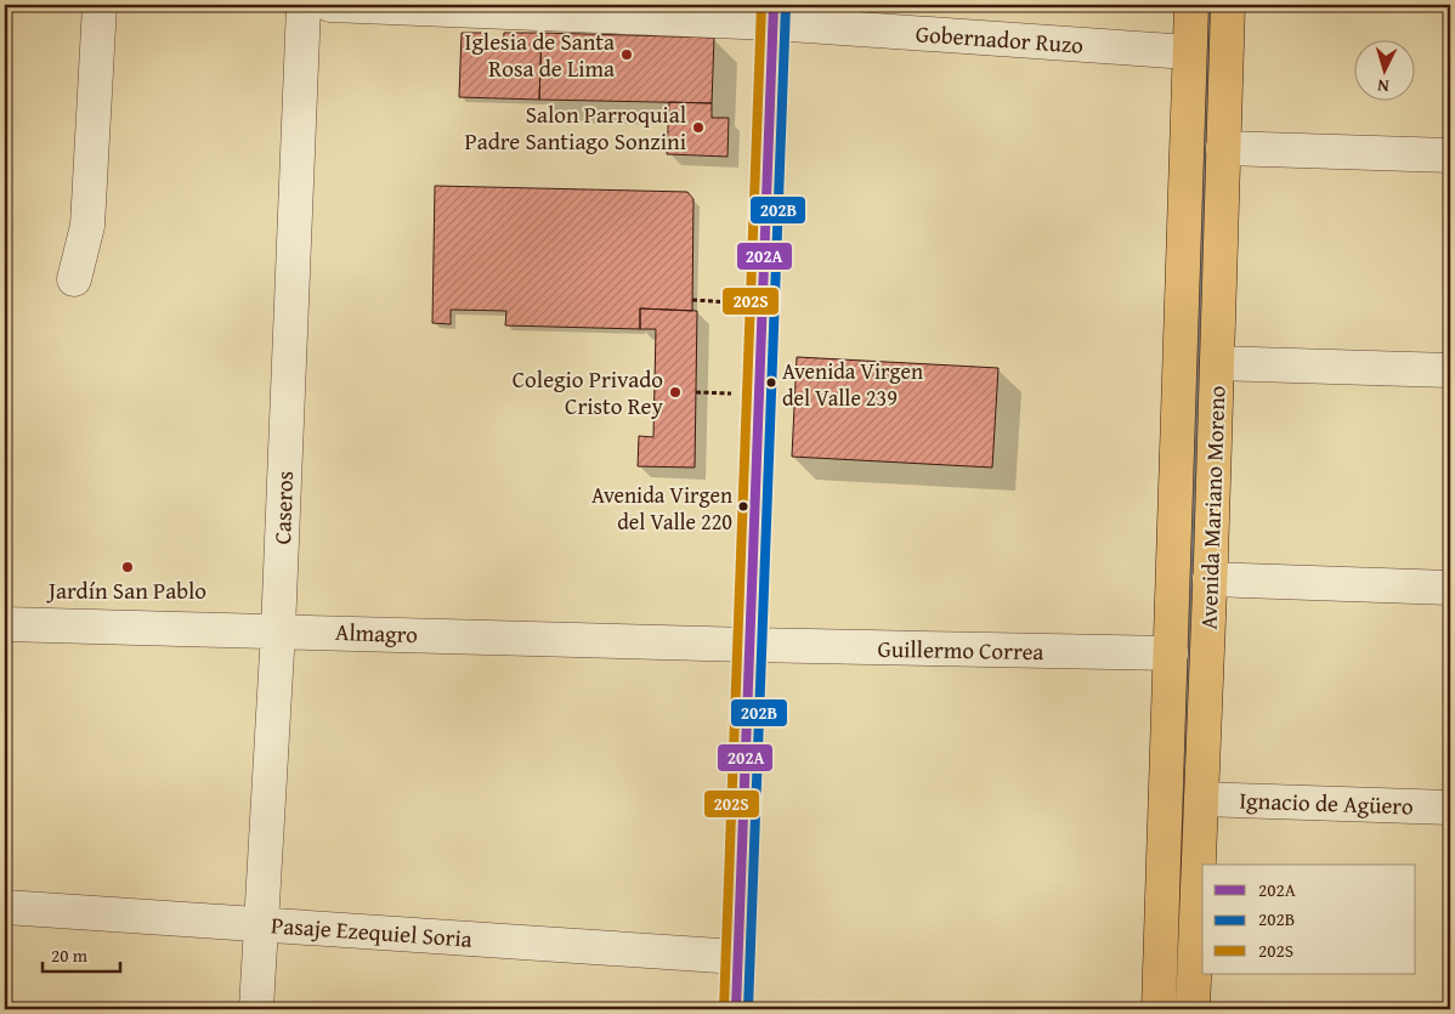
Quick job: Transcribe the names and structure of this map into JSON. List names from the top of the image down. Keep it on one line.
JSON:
{"streets":{"main road":["Avenida Mariano Moreno"],"street":["Gobernador Ruzo","Caseros","Almagro","Guillermo Correa","Ignacio de Agüero","Pasaje Ezequiel Soria"]},"crossings":[["Gobernador Ruzo","Avenida Mariano Moreno"],["Caseros","Almagro"],["Caseros","Pasaje Ezequiel Soria"],["Avenida Mariano Moreno","Guillermo Correa"],["Avenida Mariano Moreno","Ignacio de Agüero"],["Almagro","Guillermo Correa"]],"places":["Iglesia de Santa Rosa de Lima","Salon Parroquial Padre Santiago Sonzini","Avenida Virgen del Valle 239","Colegio Privado Cristo Rey","Avenida Virgen del Valle 220","Jardín San Pablo"],"lines":["transit line 202A","transit line 202B","transit line 202S"],"legend":["202A","202B","202S"],"scale_bar":"20 m","north":"bottom"}
